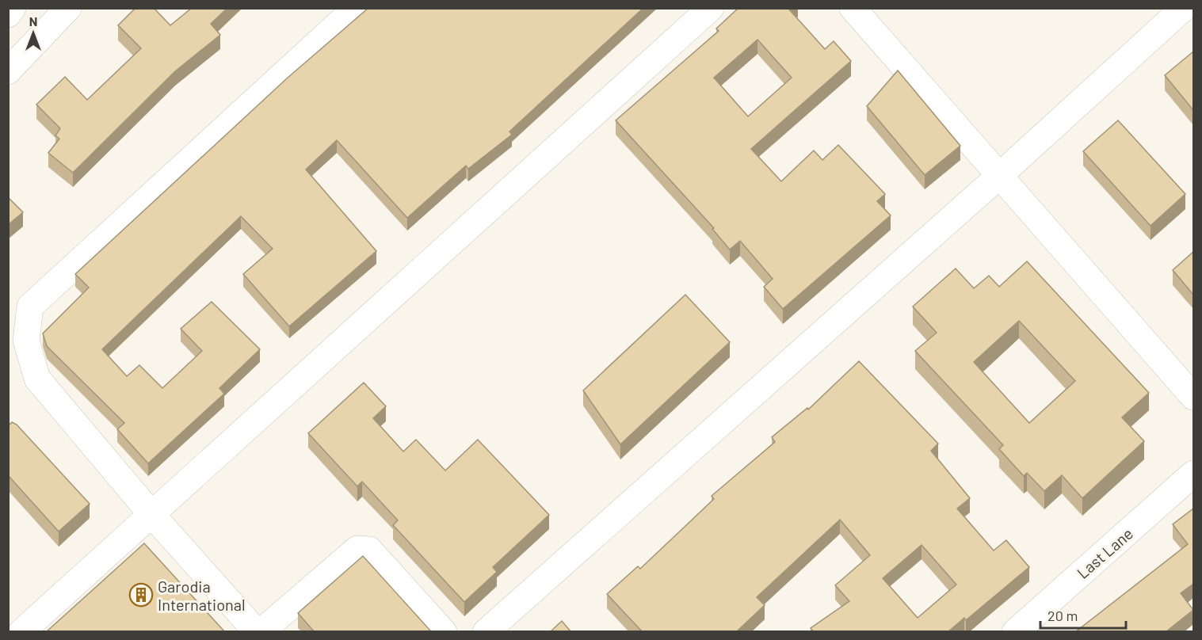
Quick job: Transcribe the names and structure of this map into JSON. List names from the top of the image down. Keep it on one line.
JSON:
{"streets":{"street":["Last Lane"]},"places":{"building":["Garodia International"]},"scale_bar":"20 m","north":"top"}
